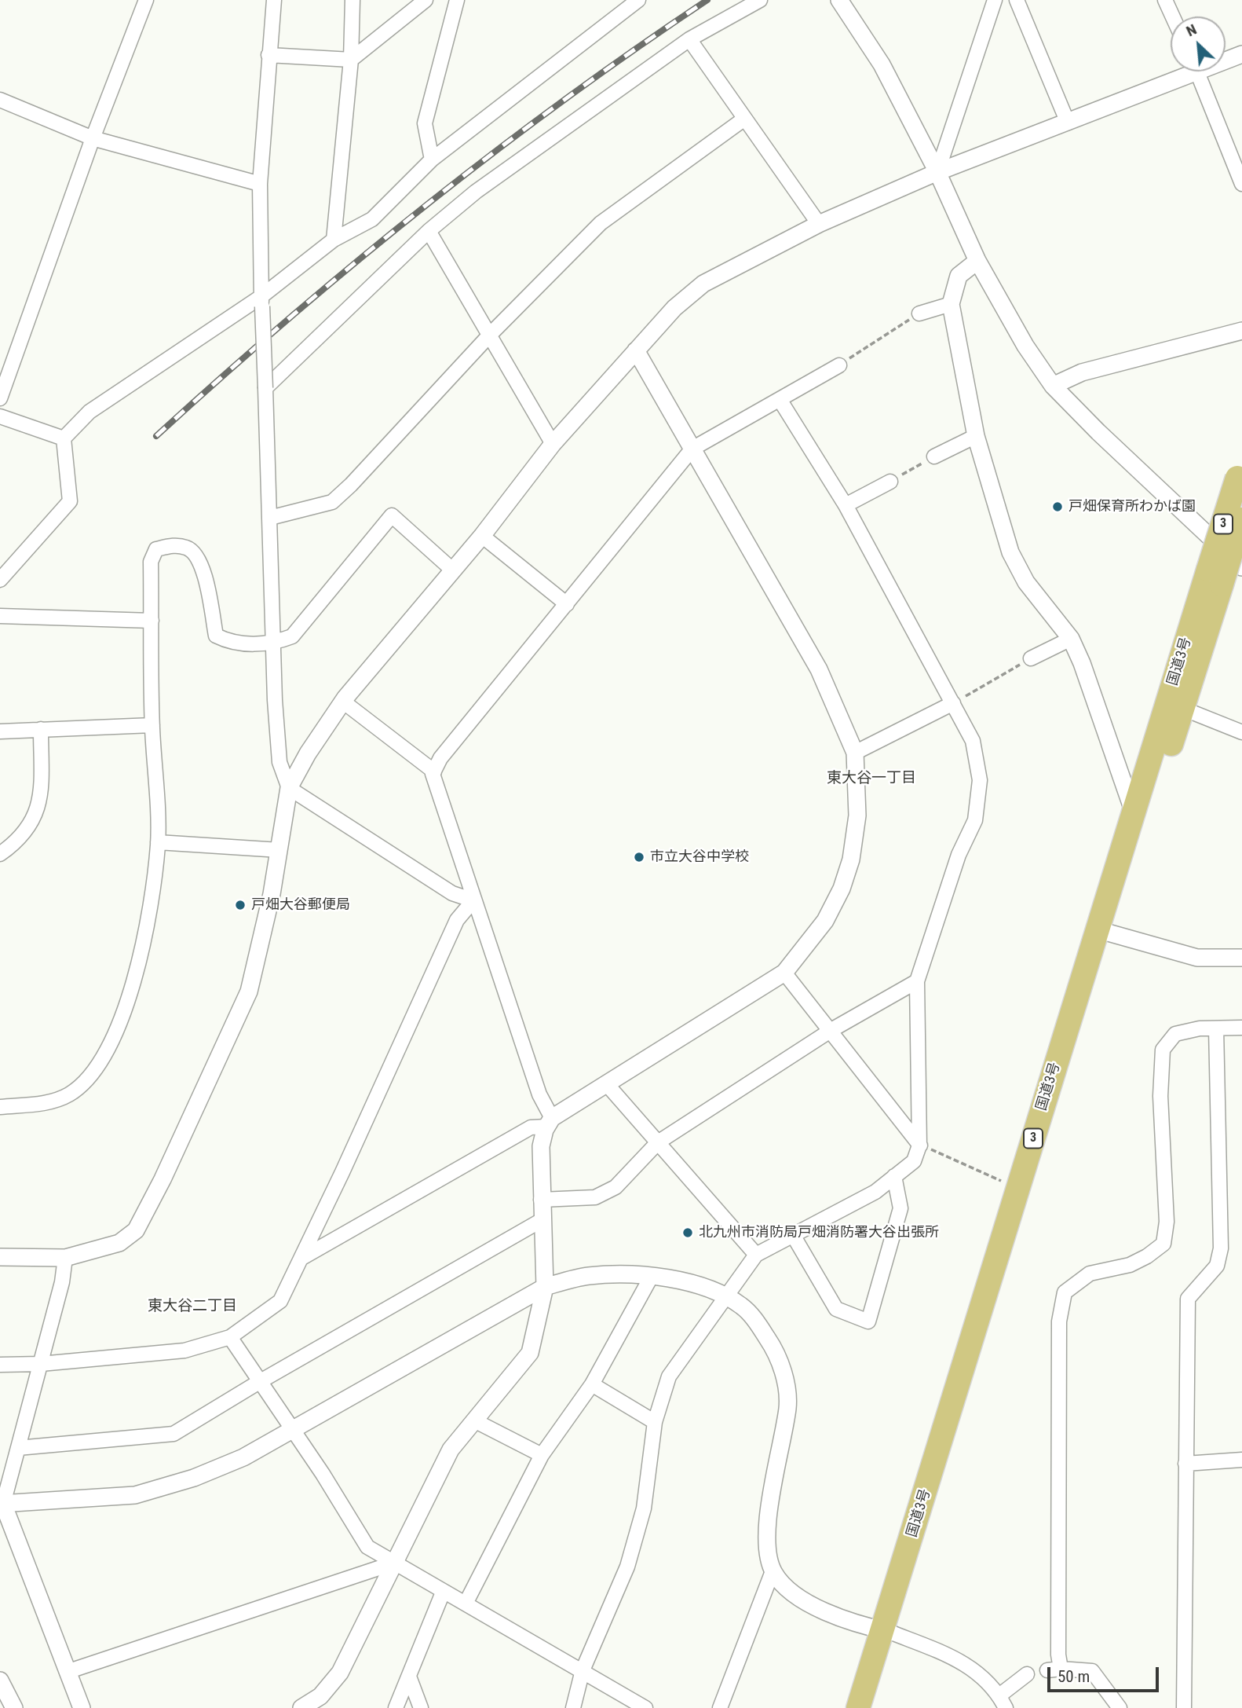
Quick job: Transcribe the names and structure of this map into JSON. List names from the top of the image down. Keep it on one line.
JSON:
{"streets":{"highway":["3","国道3号"]},"districts":["東大谷一丁目","東大谷二丁目"],"places":["戸畑保育所わかば園","市立大谷中学校","戸畑大谷郵便局","北九州市消防局戸畑消防署大谷出張所"],"scale_bar":"50 m","north":"top left"}
